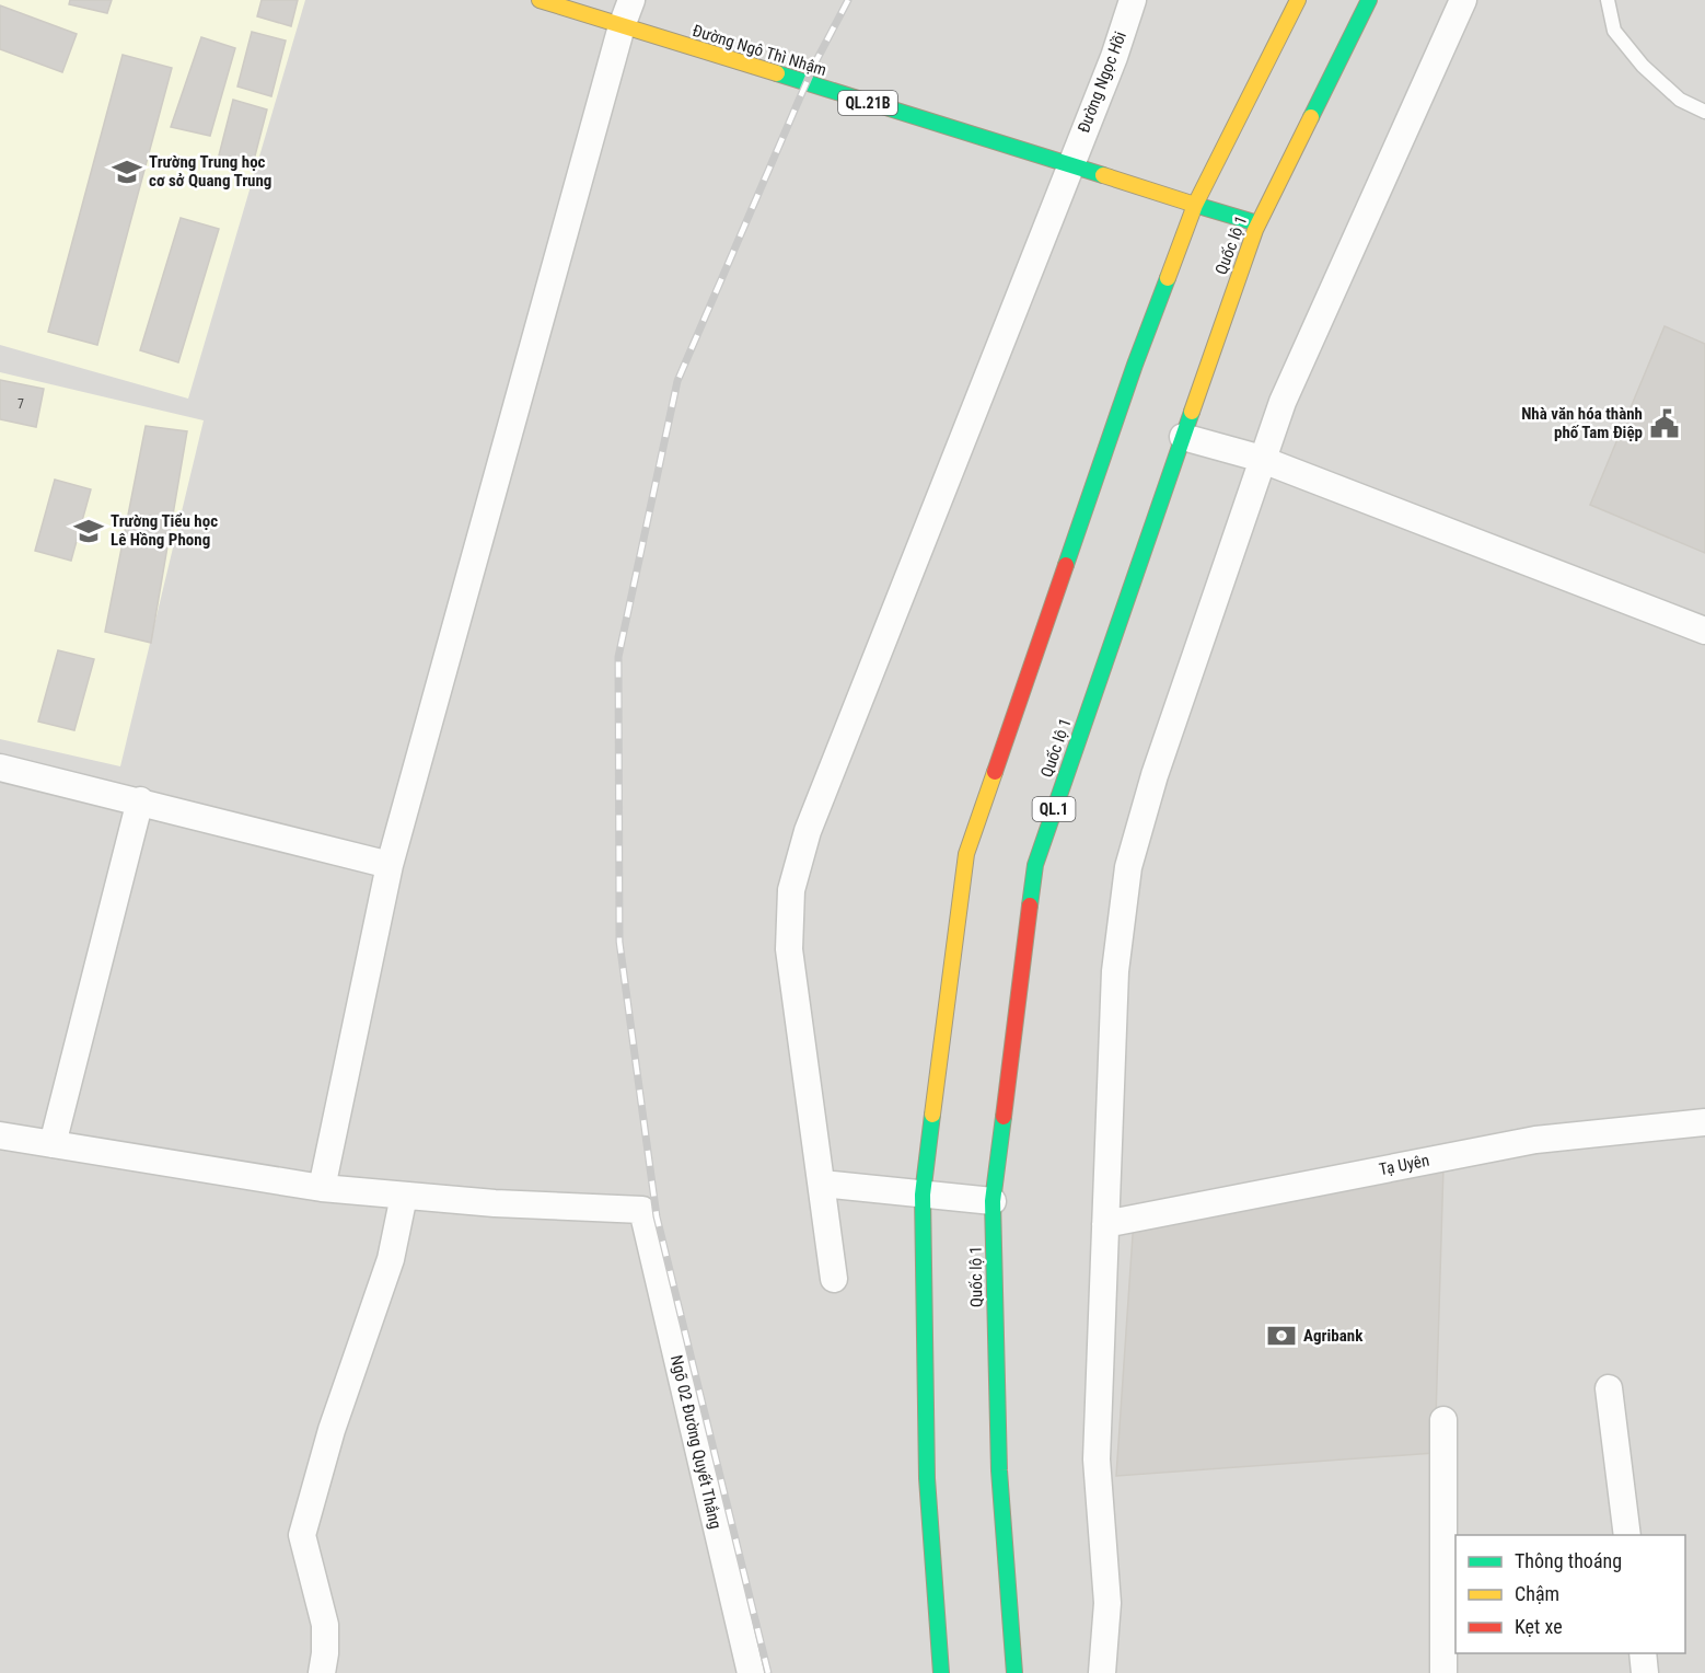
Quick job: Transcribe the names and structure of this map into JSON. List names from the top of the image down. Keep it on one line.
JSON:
{"streets":{"main road":["Đường Ngô Thì Nhậm","QL.21B","Quốc lộ 1","QL.1"],"street":["Đường Ngọc Hồi","Tạ Uyên","Ngõ 02 Đường Quyết Thắng"]},"crossings":[["Đường Ngô Thì Nhậm","Đường Ngọc Hồi"],["Đường Ngô Thì Nhậm","Quốc lộ 1"]],"places":{"school or university":["Trường Trung học cơ sở Quang Trung","Trường Tiểu học Lê Hồng Phong"],"public building":["Nhà văn hóa thành phố Tam Điệp"],"bank":["Agribank"]},"house_numbers":["7"],"legend":["Thông thoáng","Chậm","Kẹt xe"]}
